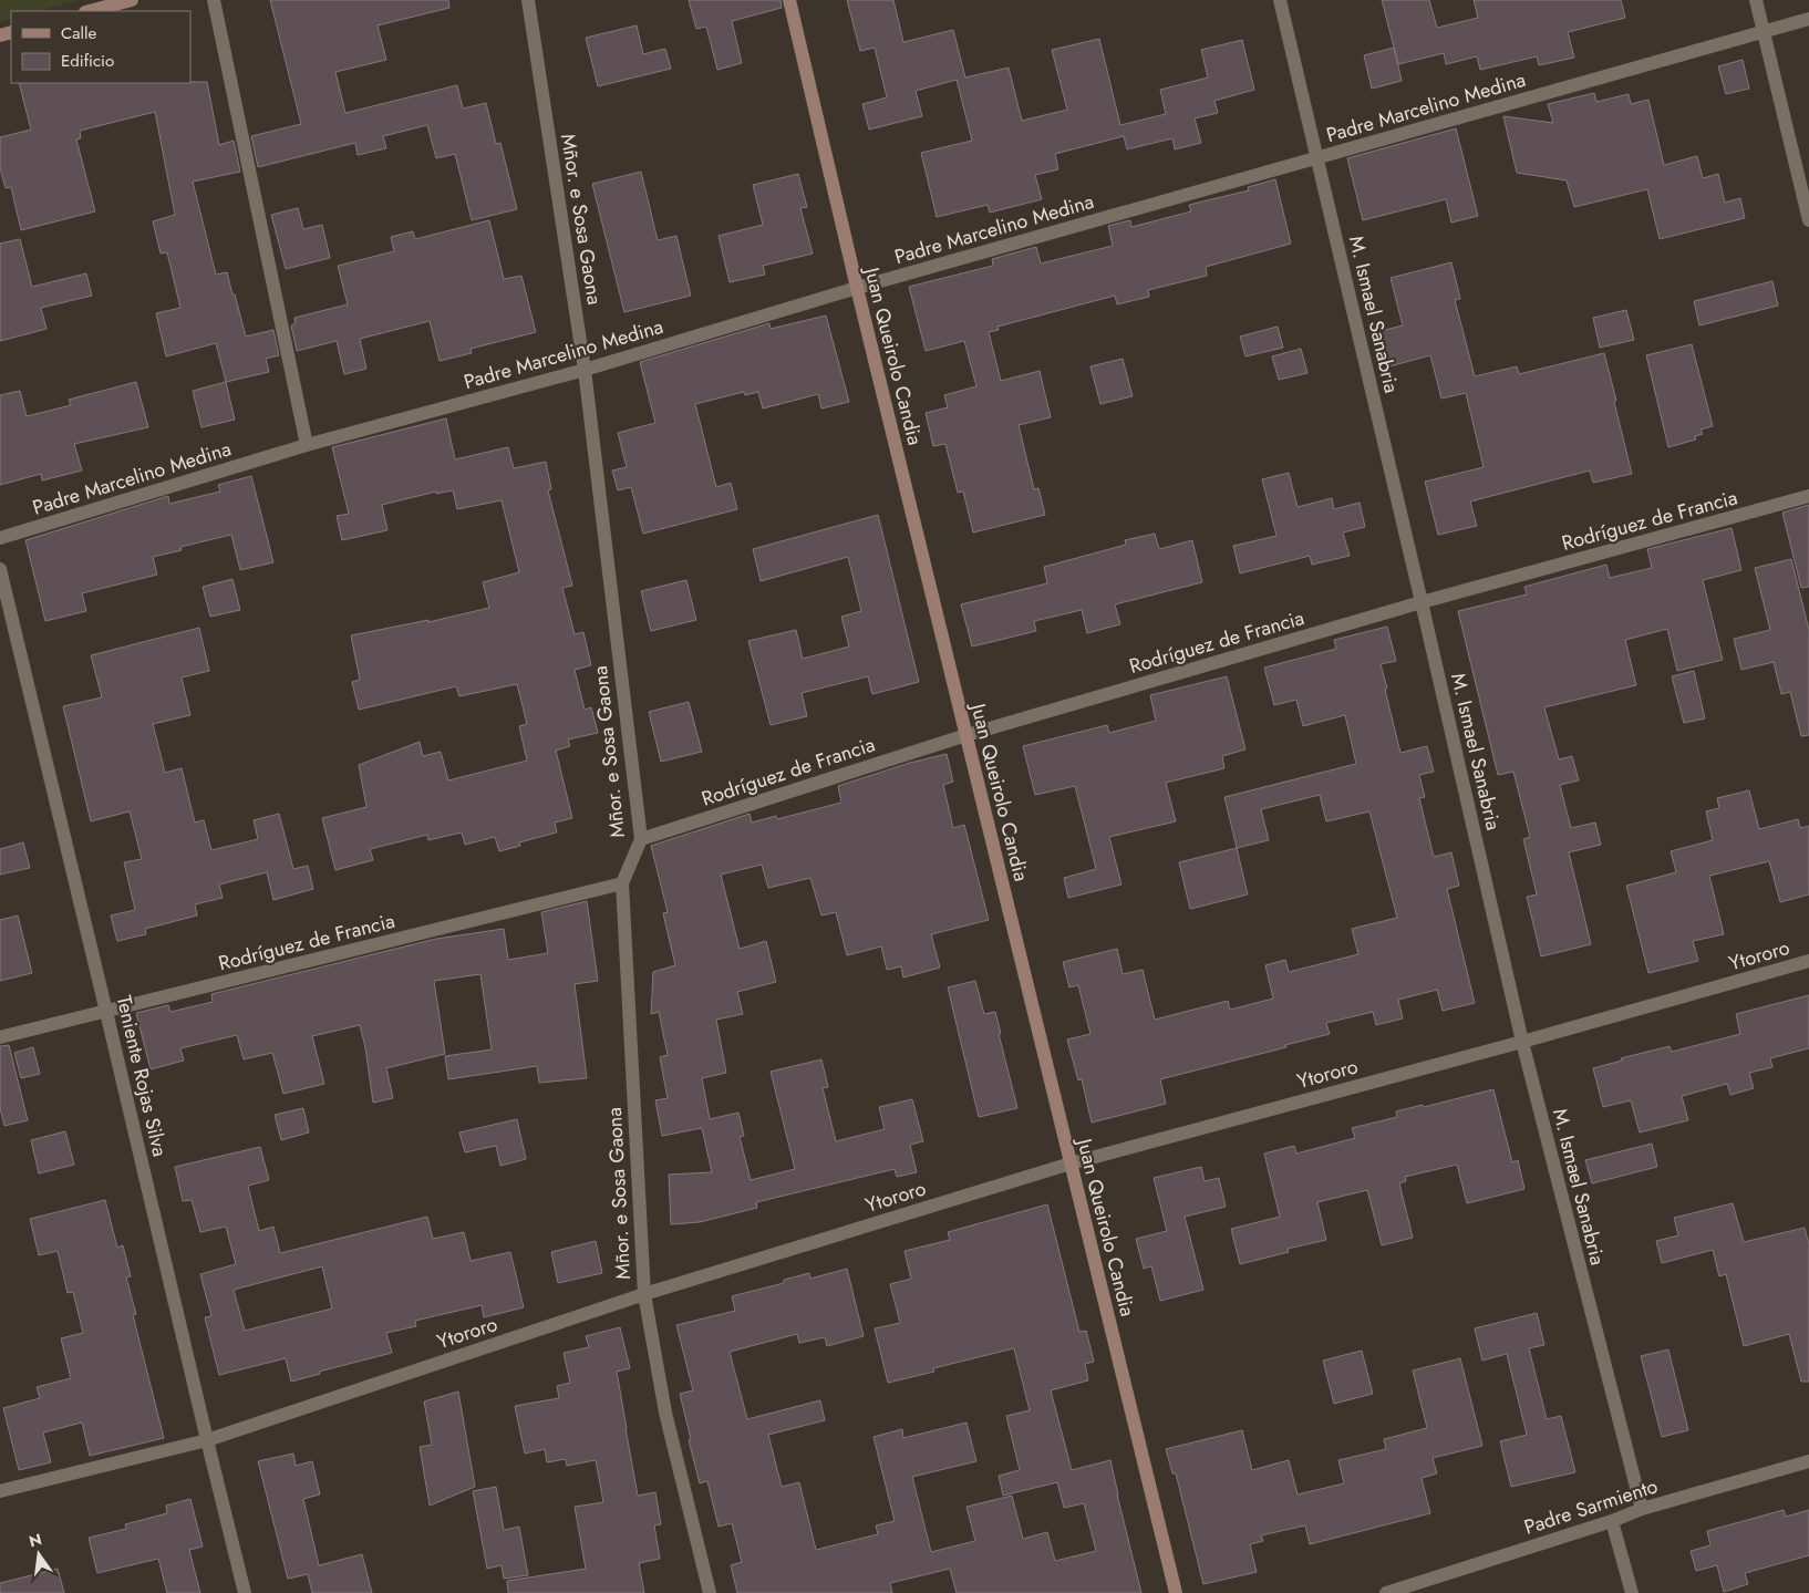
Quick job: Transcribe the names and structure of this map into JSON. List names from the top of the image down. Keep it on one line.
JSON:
{"streets":{"street":["Padre Marcelino Medina","Mñor. e Sosa Gaona","M. Ismael Sanabria","Juan Queirolo Candia","Rodríguez de Francia","Ytororo","Teniente Rojas Silva","Padre Sarmiento"]},"crossings":[["Padre Marcelino Medina","Mñor. e Sosa Gaona"],["Padre Marcelino Medina","M. Ismael Sanabria"],["Padre Marcelino Medina","Juan Queirolo Candia"],["Mñor. e Sosa Gaona","Rodríguez de Francia"],["Mñor. e Sosa Gaona","Ytororo"],["M. Ismael Sanabria","Rodríguez de Francia"],["M. Ismael Sanabria","Ytororo"],["M. Ismael Sanabria","Padre Sarmiento"],["Juan Queirolo Candia","Rodríguez de Francia"],["Juan Queirolo Candia","Ytororo"],["Rodríguez de Francia","Teniente Rojas Silva"],["Ytororo","Teniente Rojas Silva"]],"legend":["Calle","Edificio"],"north":"top"}
